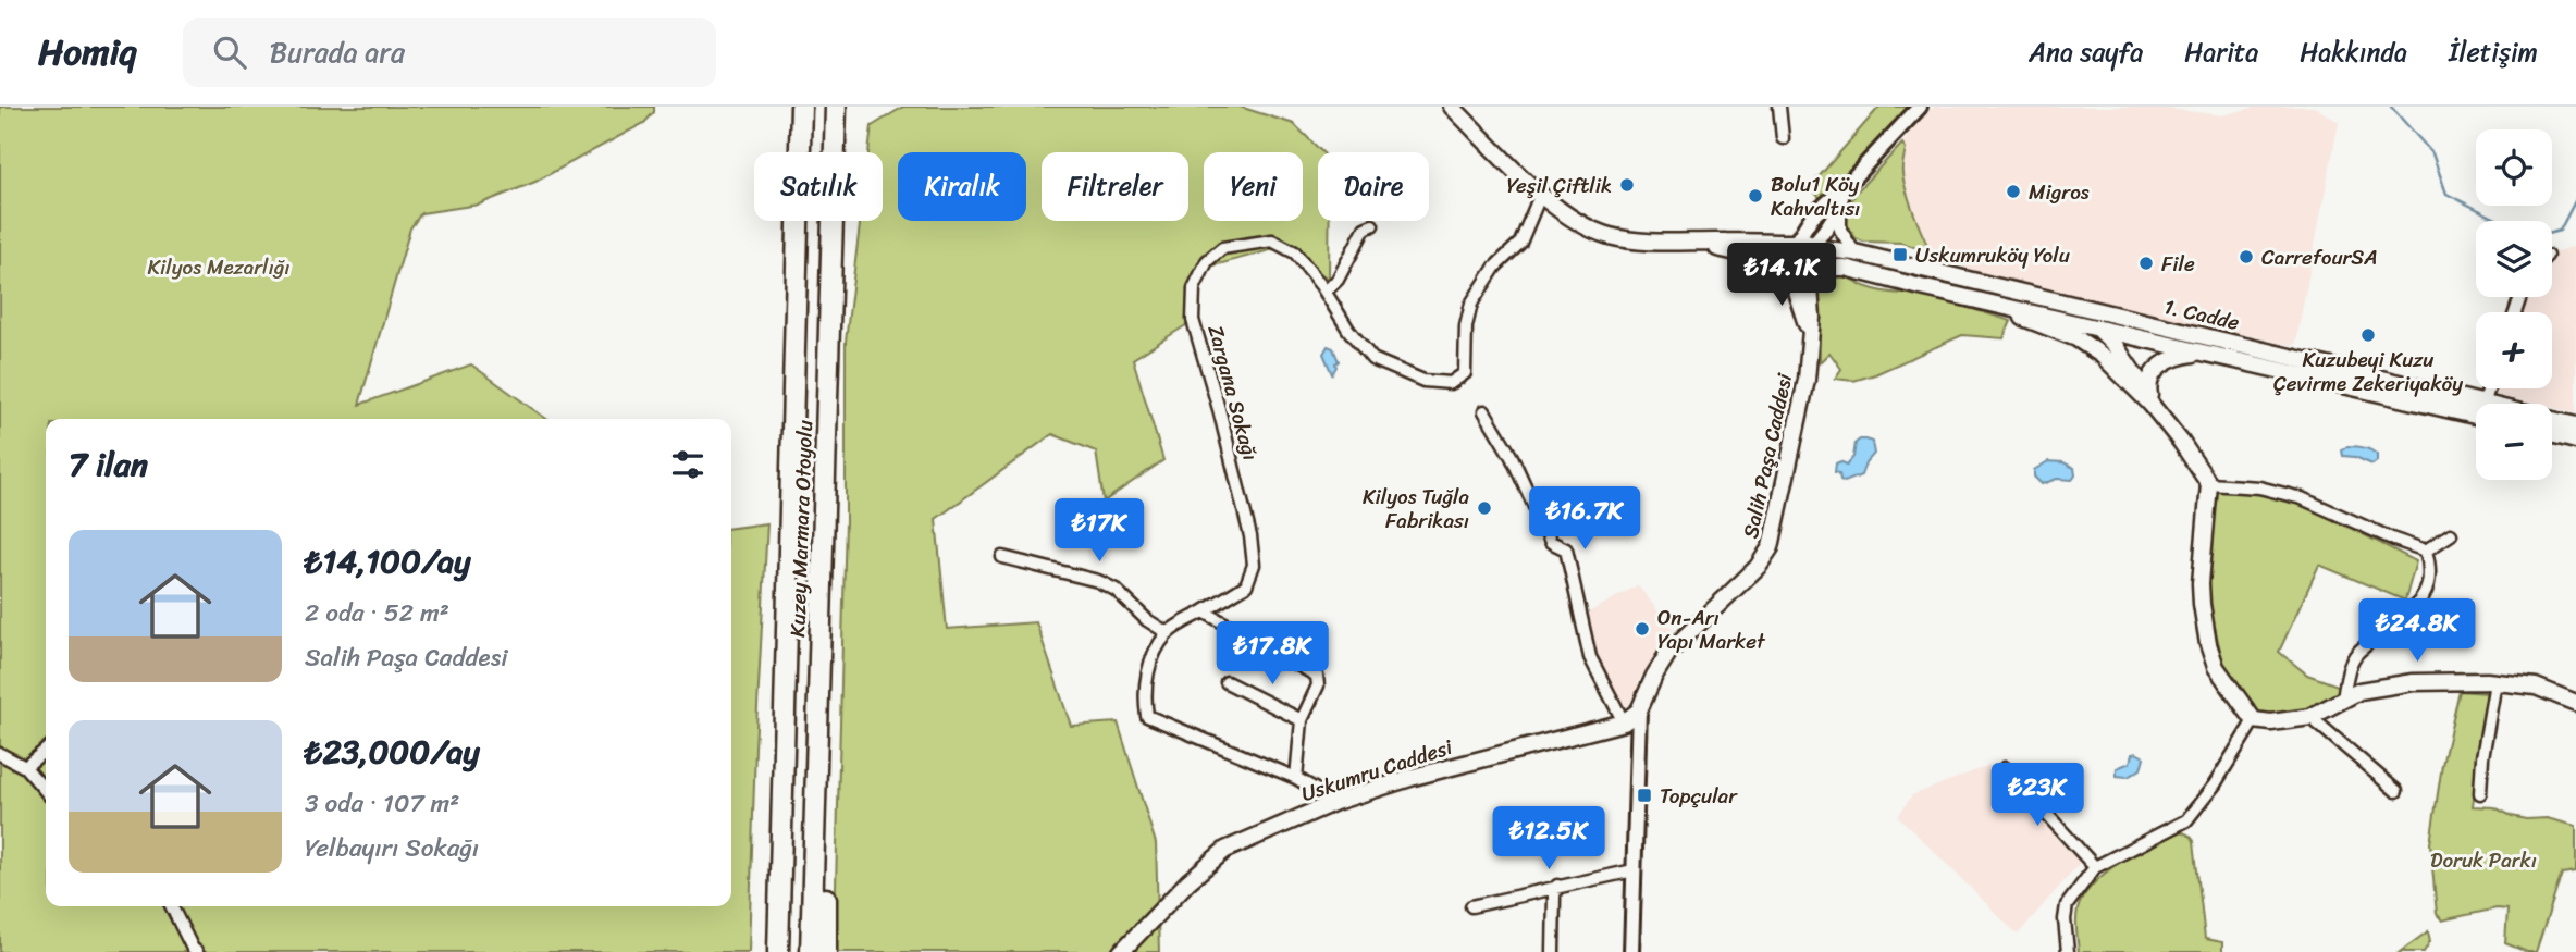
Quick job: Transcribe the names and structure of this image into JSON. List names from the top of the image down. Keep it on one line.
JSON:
{"streets":{"highway":["Kuzey Marmara Otoyolu"],"main road":["1. Cadde","Salih Paşa Caddesi","Uskumru Caddesi"],"street":["Zargana Sokağı"]},"crossings":[["1. Cadde","Salih Paşa Caddesi"],["Salih Paşa Caddesi","Uskumru Caddesi"]],"parks":["Kilyos Mezarlığı","Doruk Parkı"],"places":{"other":["Yeşil Çiftlik","Migros","Bolu1 Köy Kahvaltısı","CarrefourSA","File","Kuzubeyi Kuzu Çevirme Zekeriyaköy","Kilyos Tuğla Fabrikası","On-Arı Yapı Market"],"transit":["Uskumruköy Yolu","Topçular"]},"page":{"header":"Homiq","search":"Burada ara","nav":["Ana sayfa","Harita","Hakkında","İletişim"],"map_buttons":["+","−"],"chip":["Satılık","Kiralık","Filtreler","Yeni","Daire"],"price":["₺14.1K","₺16.7K","₺17K","₺24.8K","₺17.8K","₺23K","₺12.5K"],"heading":"7 ilan","list":[{"name":"₺14,100/ay","note":"2 oda · 52 m² · Salih Paşa Caddesi"},{"name":"₺23,000/ay","note":"3 oda · 107 m² · Yelbayırı Sokağı"}]}}
